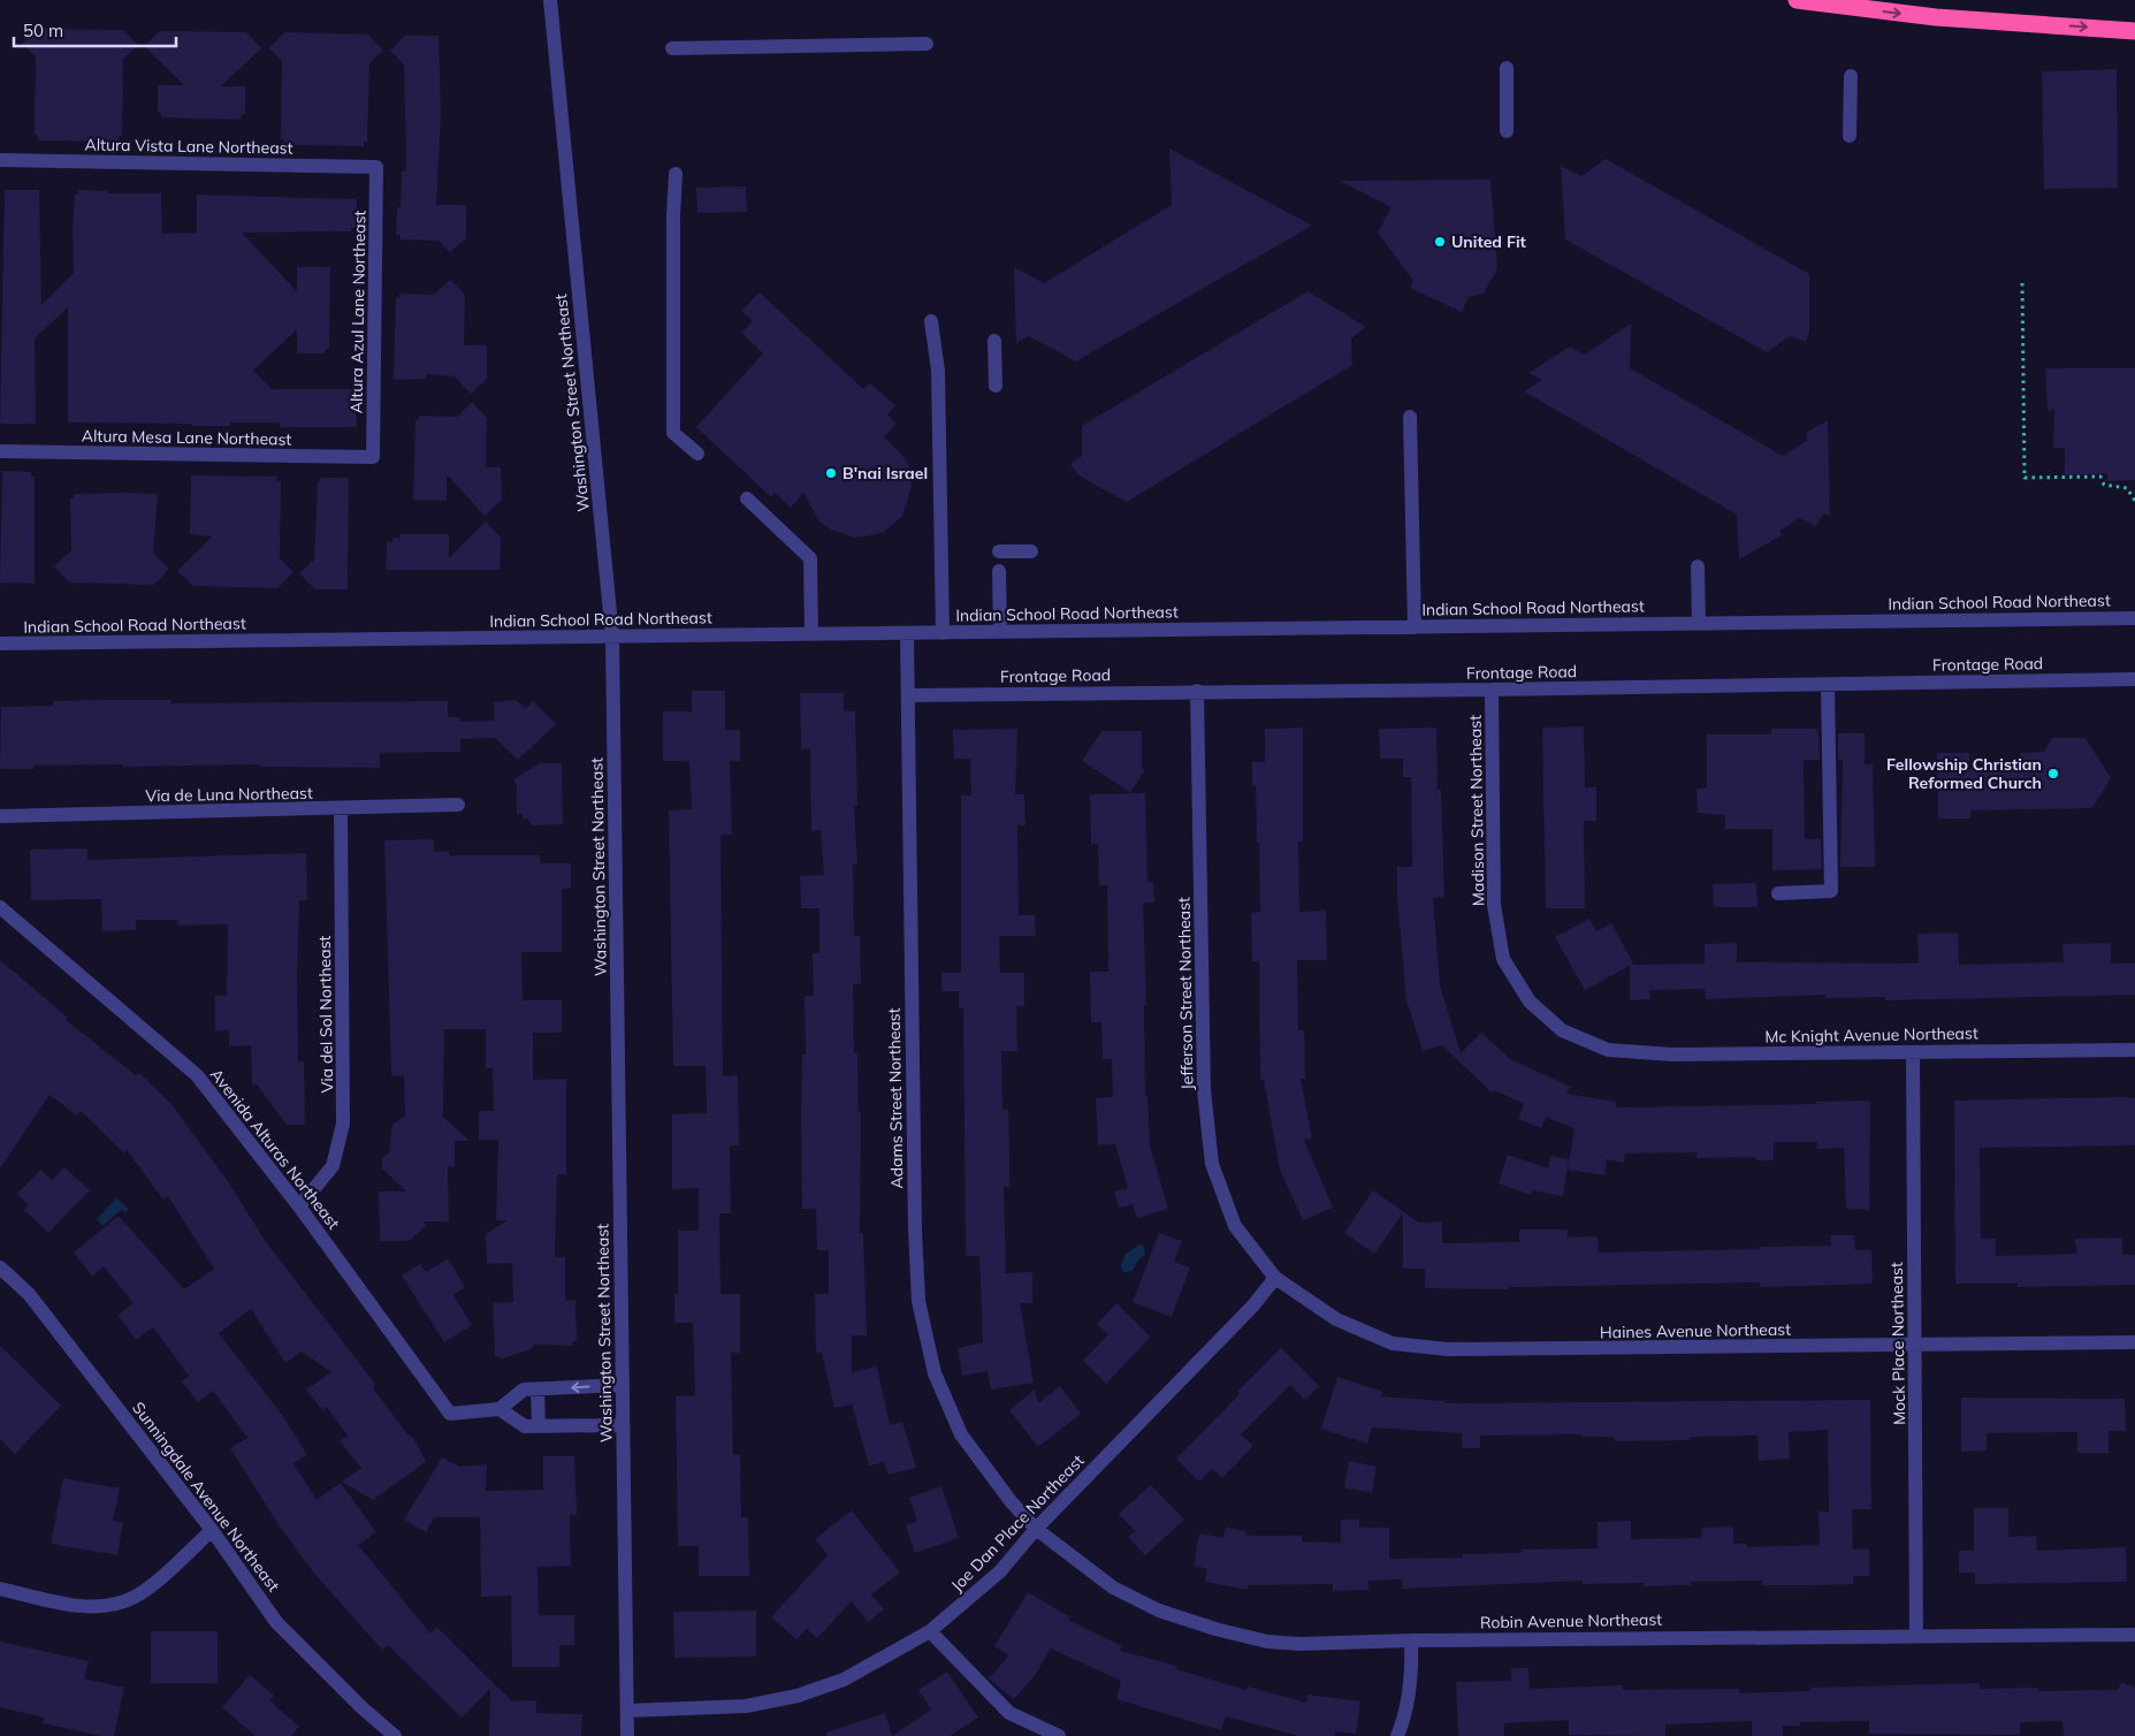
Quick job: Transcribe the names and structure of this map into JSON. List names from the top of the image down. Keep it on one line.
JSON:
{"streets":{"street":["Altura Vista Lane Northeast","Altura Azul Lane Northeast","Washington Street Northeast","Altura Mesa Lane Northeast","Indian School Road Northeast","Frontage Road","Via de Luna Northeast","Madison Street Northeast","Jefferson Street Northeast","Via del Sol Northeast","Mc Knight Avenue Northeast","Adams Street Northeast","Avenida Alturas Northeast","Haines Avenue Northeast","Mock Place Northeast","Sunningdale Avenue Northeast","Joe Dan Place Northeast","Robin Avenue Northeast"]},"crossings":[["Altura Vista Lane Northeast","Altura Azul Lane Northeast"],["Altura Azul Lane Northeast","Altura Mesa Lane Northeast"],["Washington Street Northeast","Indian School Road Northeast"],["Washington Street Northeast","Joe Dan Place Northeast"],["Indian School Road Northeast","Adams Street Northeast"],["Frontage Road","Madison Street Northeast"],["Frontage Road","Jefferson Street Northeast"],["Frontage Road","Adams Street Northeast"],["Via de Luna Northeast","Via del Sol Northeast"],["Madison Street Northeast","Mc Knight Avenue Northeast"],["Jefferson Street Northeast","Haines Avenue Northeast"],["Jefferson Street Northeast","Joe Dan Place Northeast"],["Via del Sol Northeast","Avenida Alturas Northeast"],["Mc Knight Avenue Northeast","Mock Place Northeast"],["Adams Street Northeast","Joe Dan Place Northeast"],["Adams Street Northeast","Robin Avenue Northeast"],["Haines Avenue Northeast","Mock Place Northeast"],["Haines Avenue Northeast","Joe Dan Place Northeast"],["Mock Place Northeast","Robin Avenue Northeast"],["Joe Dan Place Northeast","Robin Avenue Northeast"]],"places":["United Fit","B'nai Israel","Fellowship Christian Reformed Church"],"scale_bar":"50 m"}
